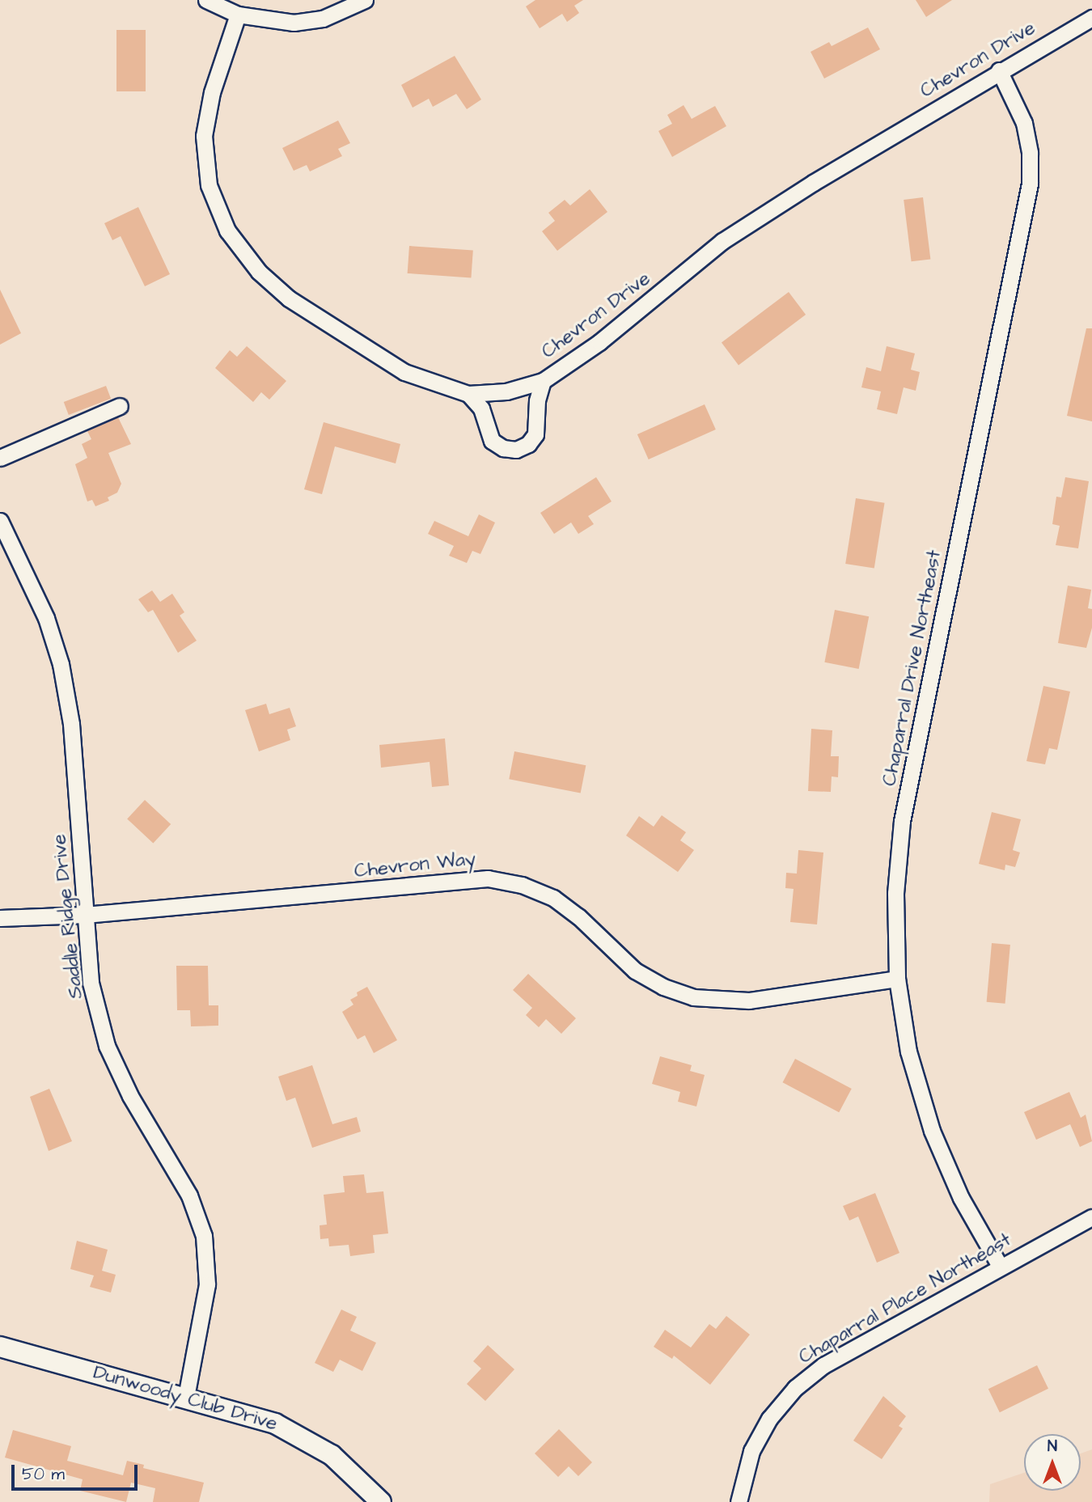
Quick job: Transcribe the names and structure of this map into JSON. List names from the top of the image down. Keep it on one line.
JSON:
{"streets":{"street":["Chevron Drive","Chaparral Drive Northeast","Chevron Way","Saddle Ridge Drive","Chaparral Place Northeast","Dunwoody Club Drive"]},"crossings":[["Chevron Drive","Chaparral Drive Northeast"],["Chaparral Drive Northeast","Chevron Way"],["Chaparral Drive Northeast","Chaparral Place Northeast"],["Chevron Way","Saddle Ridge Drive"],["Saddle Ridge Drive","Dunwoody Club Drive"]],"scale_bar":"50 m","north":"top"}
